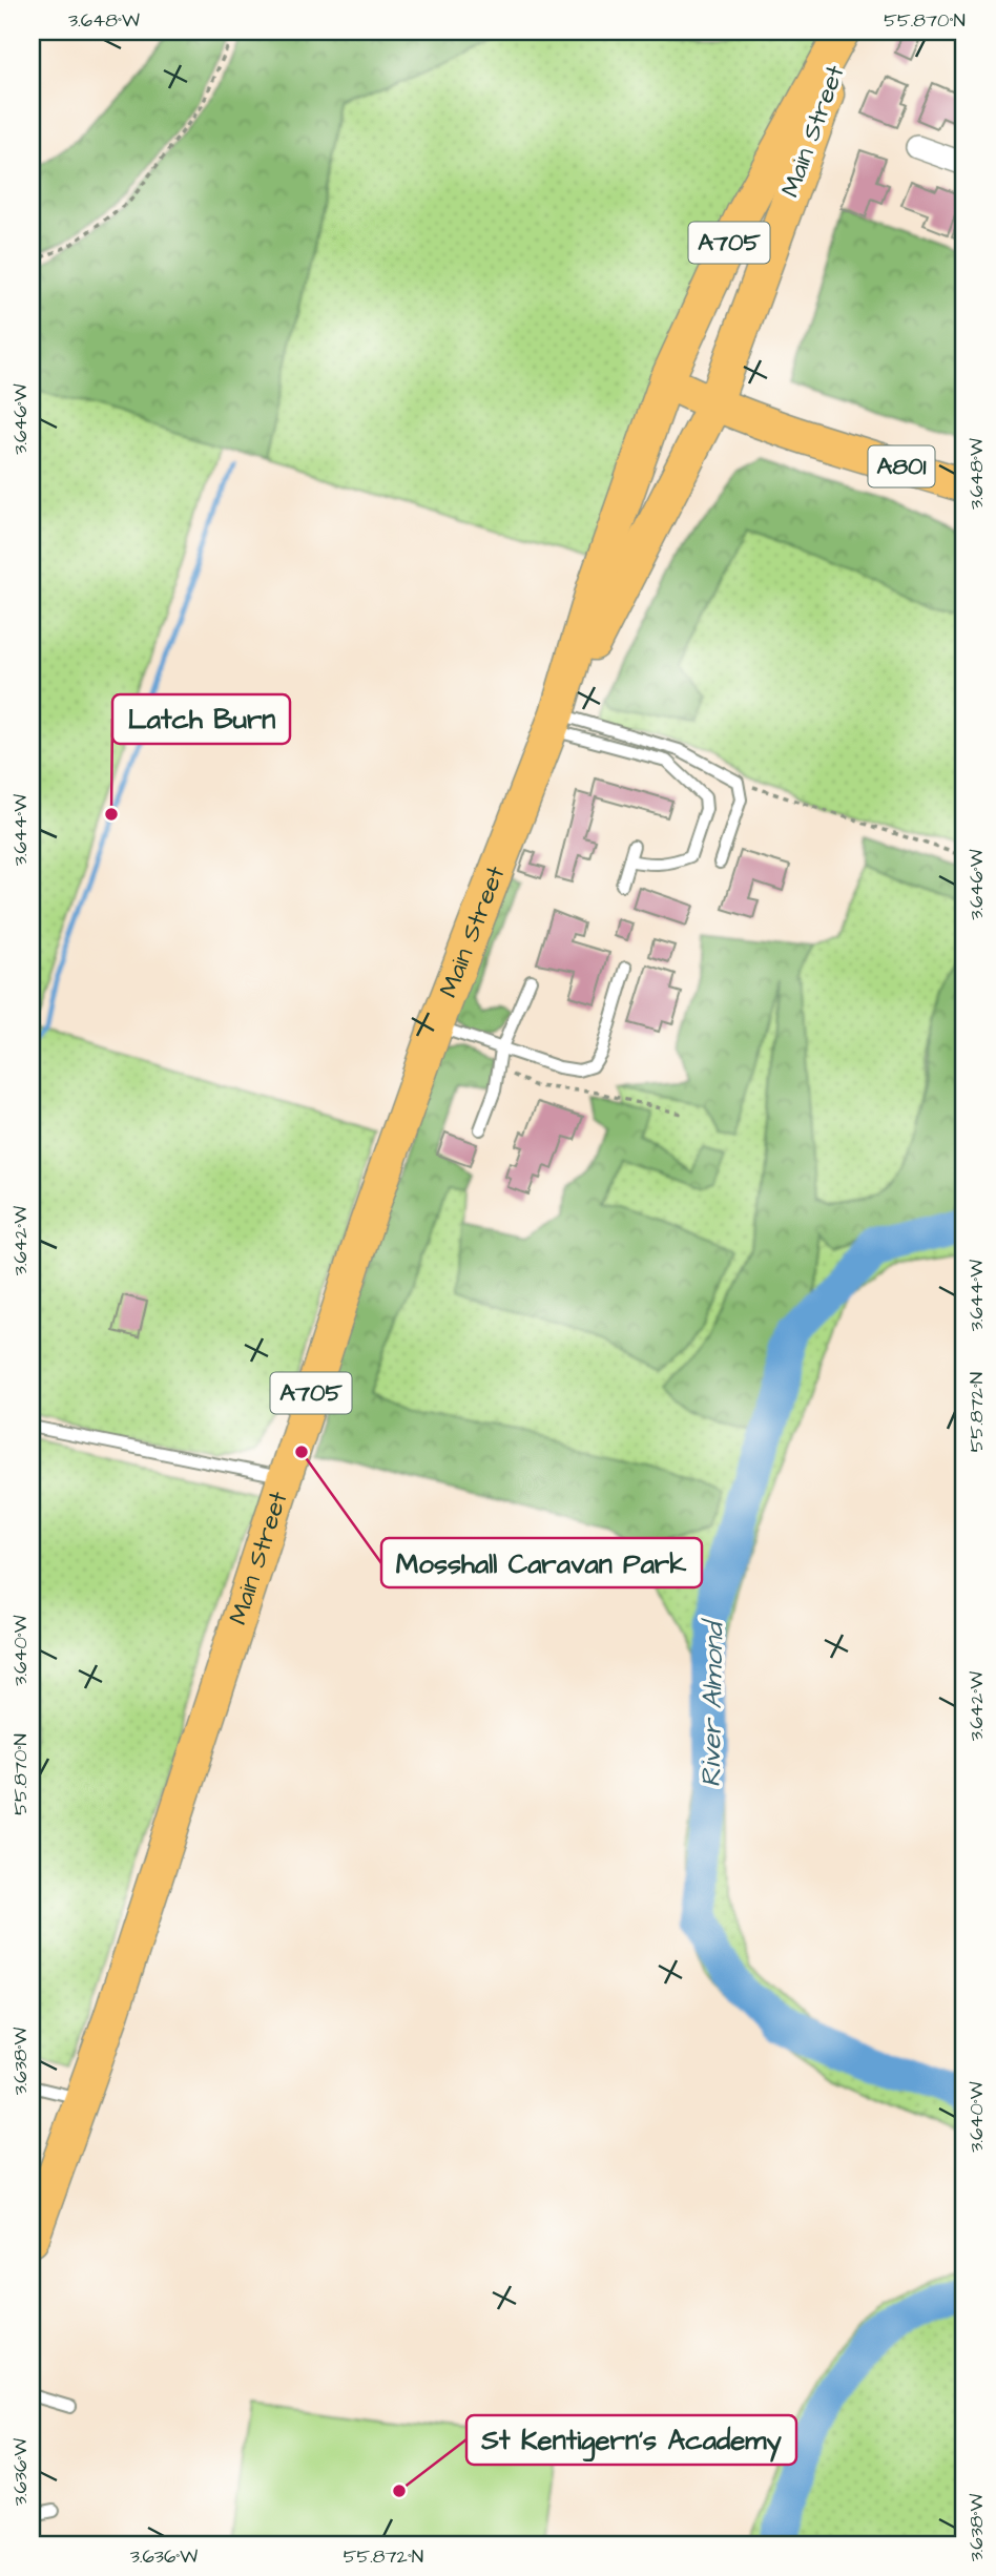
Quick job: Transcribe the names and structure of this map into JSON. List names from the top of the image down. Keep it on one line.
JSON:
{"streets":{"main road":["Main Street","A705","A801"]},"crossings":[["Main Street","A801"]],"water":["River Almond"],"places":["Latch Burn","Mosshall Caravan Park","St Kentigern's Academy"],"coordinates":["3.648°W","55.870°N","3.646°W","3.644°W","3.642°W","55.872°N","3.640°W","3.638°W","3.636°W"]}
